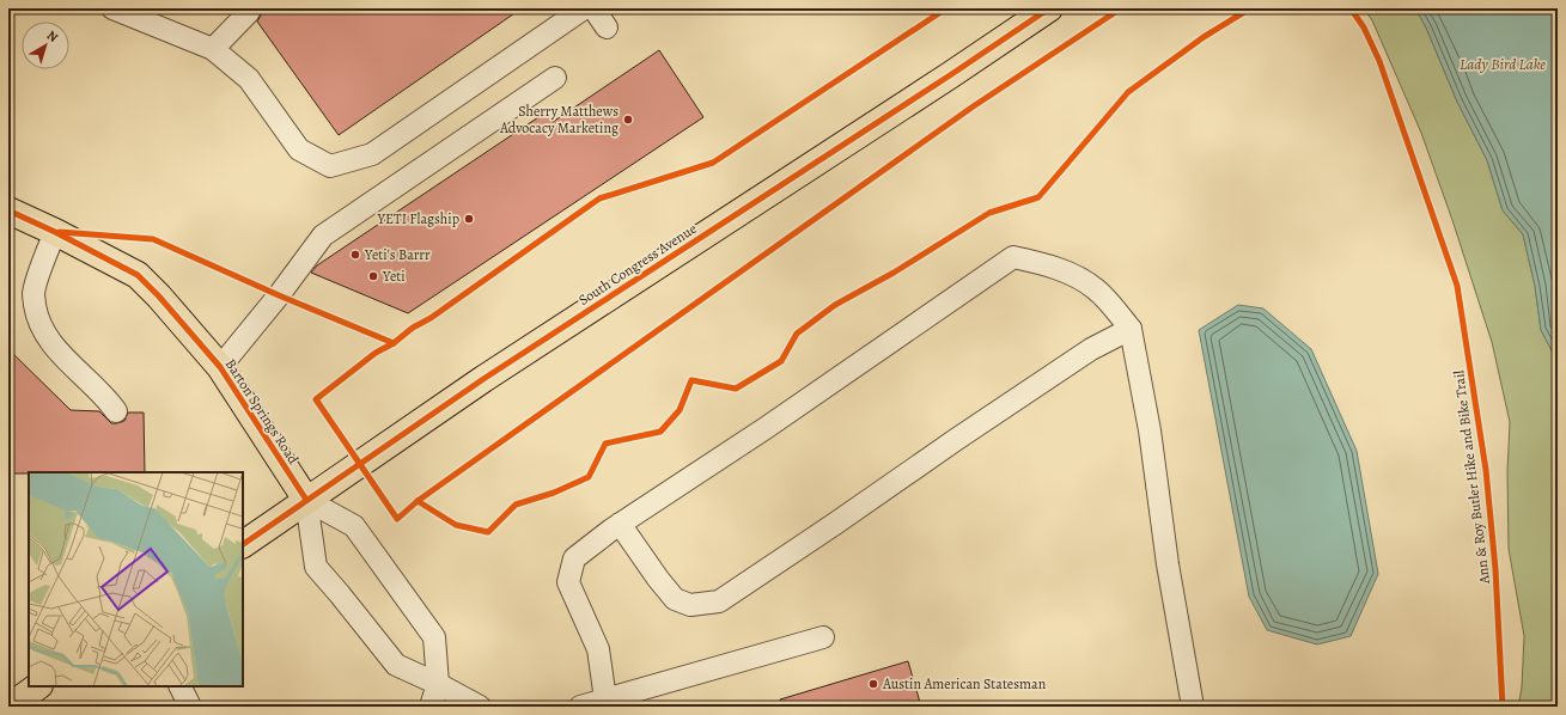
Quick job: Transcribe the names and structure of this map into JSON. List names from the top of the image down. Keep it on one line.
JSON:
{"streets":{"main road":["South Congress Avenue","Barton Springs Road"],"cycle path":["Ann & Roy Butler Hike and Bike Trail"]},"crossings":[["South Congress Avenue","Barton Springs Road"]],"water":["Lady Bird Lake"],"places":["Sherry Matthews Advocacy Marketing","YETI Flagship","Yeti's Barrr","Yeti","Austin American Statesman"],"north":"top right"}
